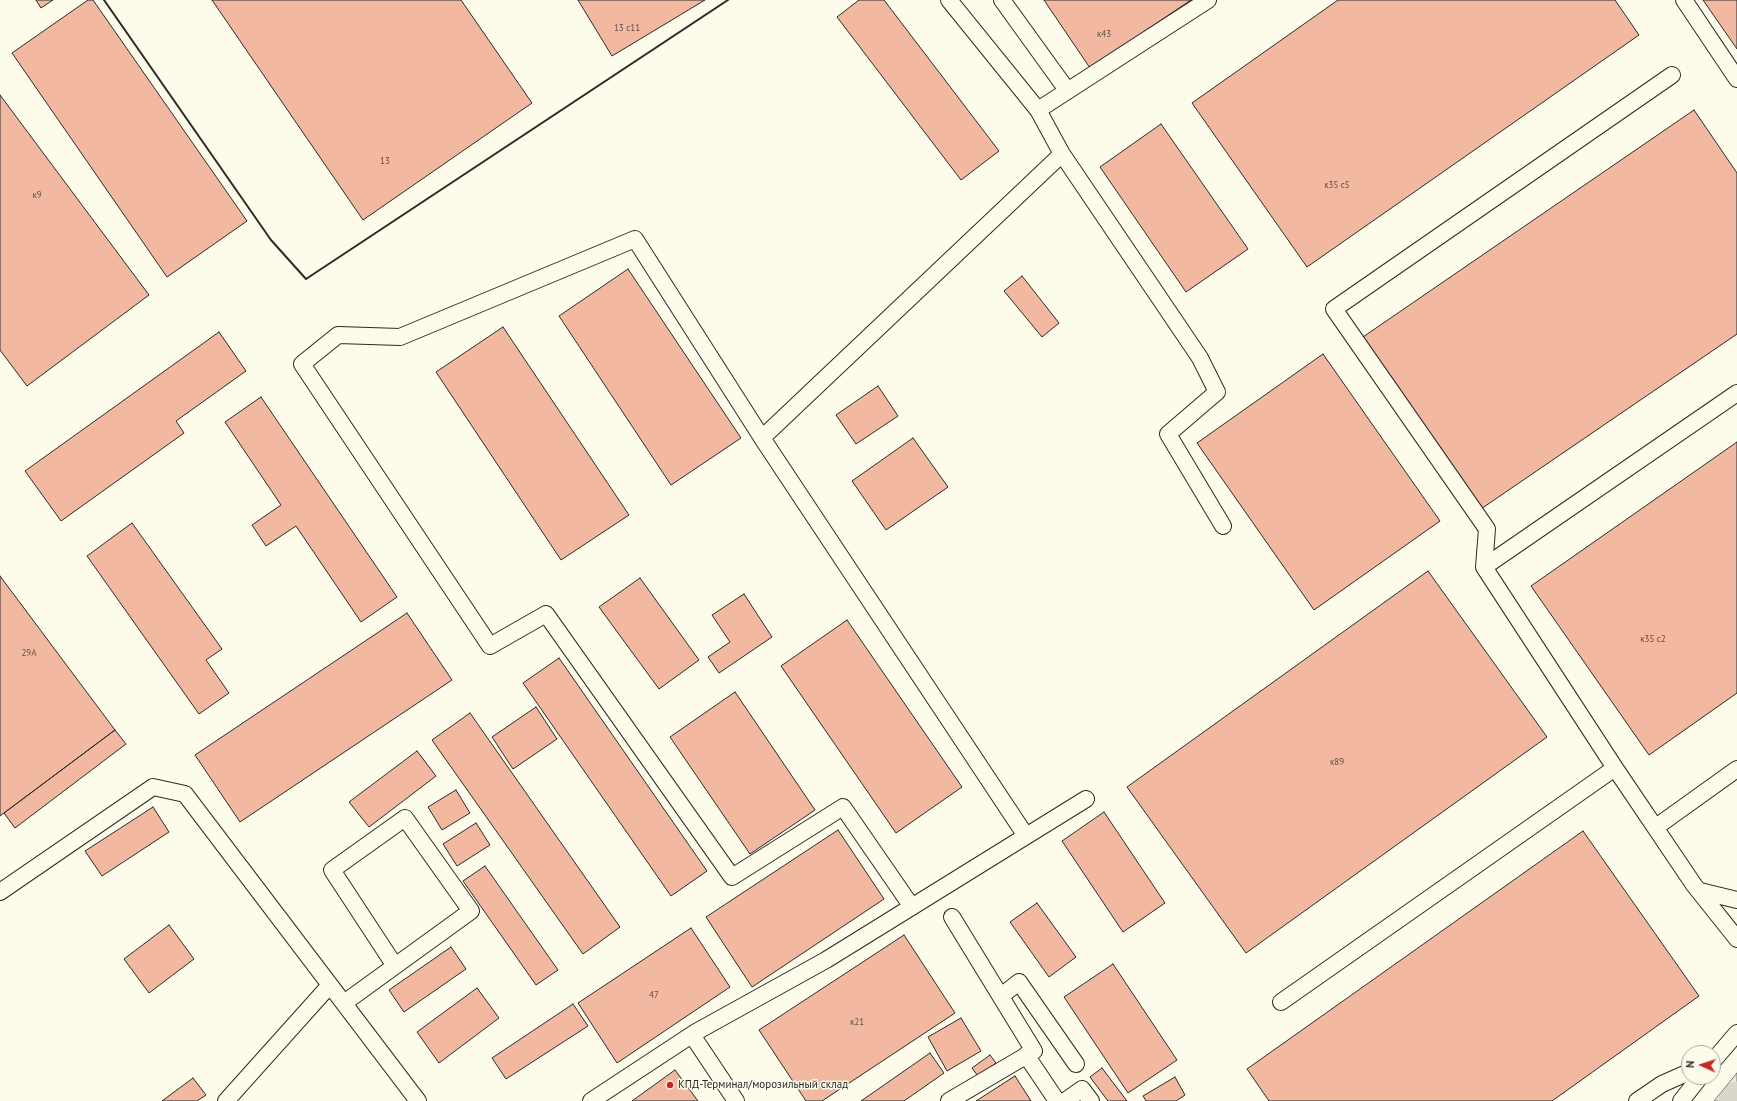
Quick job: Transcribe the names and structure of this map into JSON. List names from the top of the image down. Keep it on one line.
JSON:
{"places":["КПД-Терминал/морозильный склад"],"house_numbers":["13 с11","к43","13","к35 с5","к9","к35 с2","29А","к89","47","к21"],"north":"left"}
